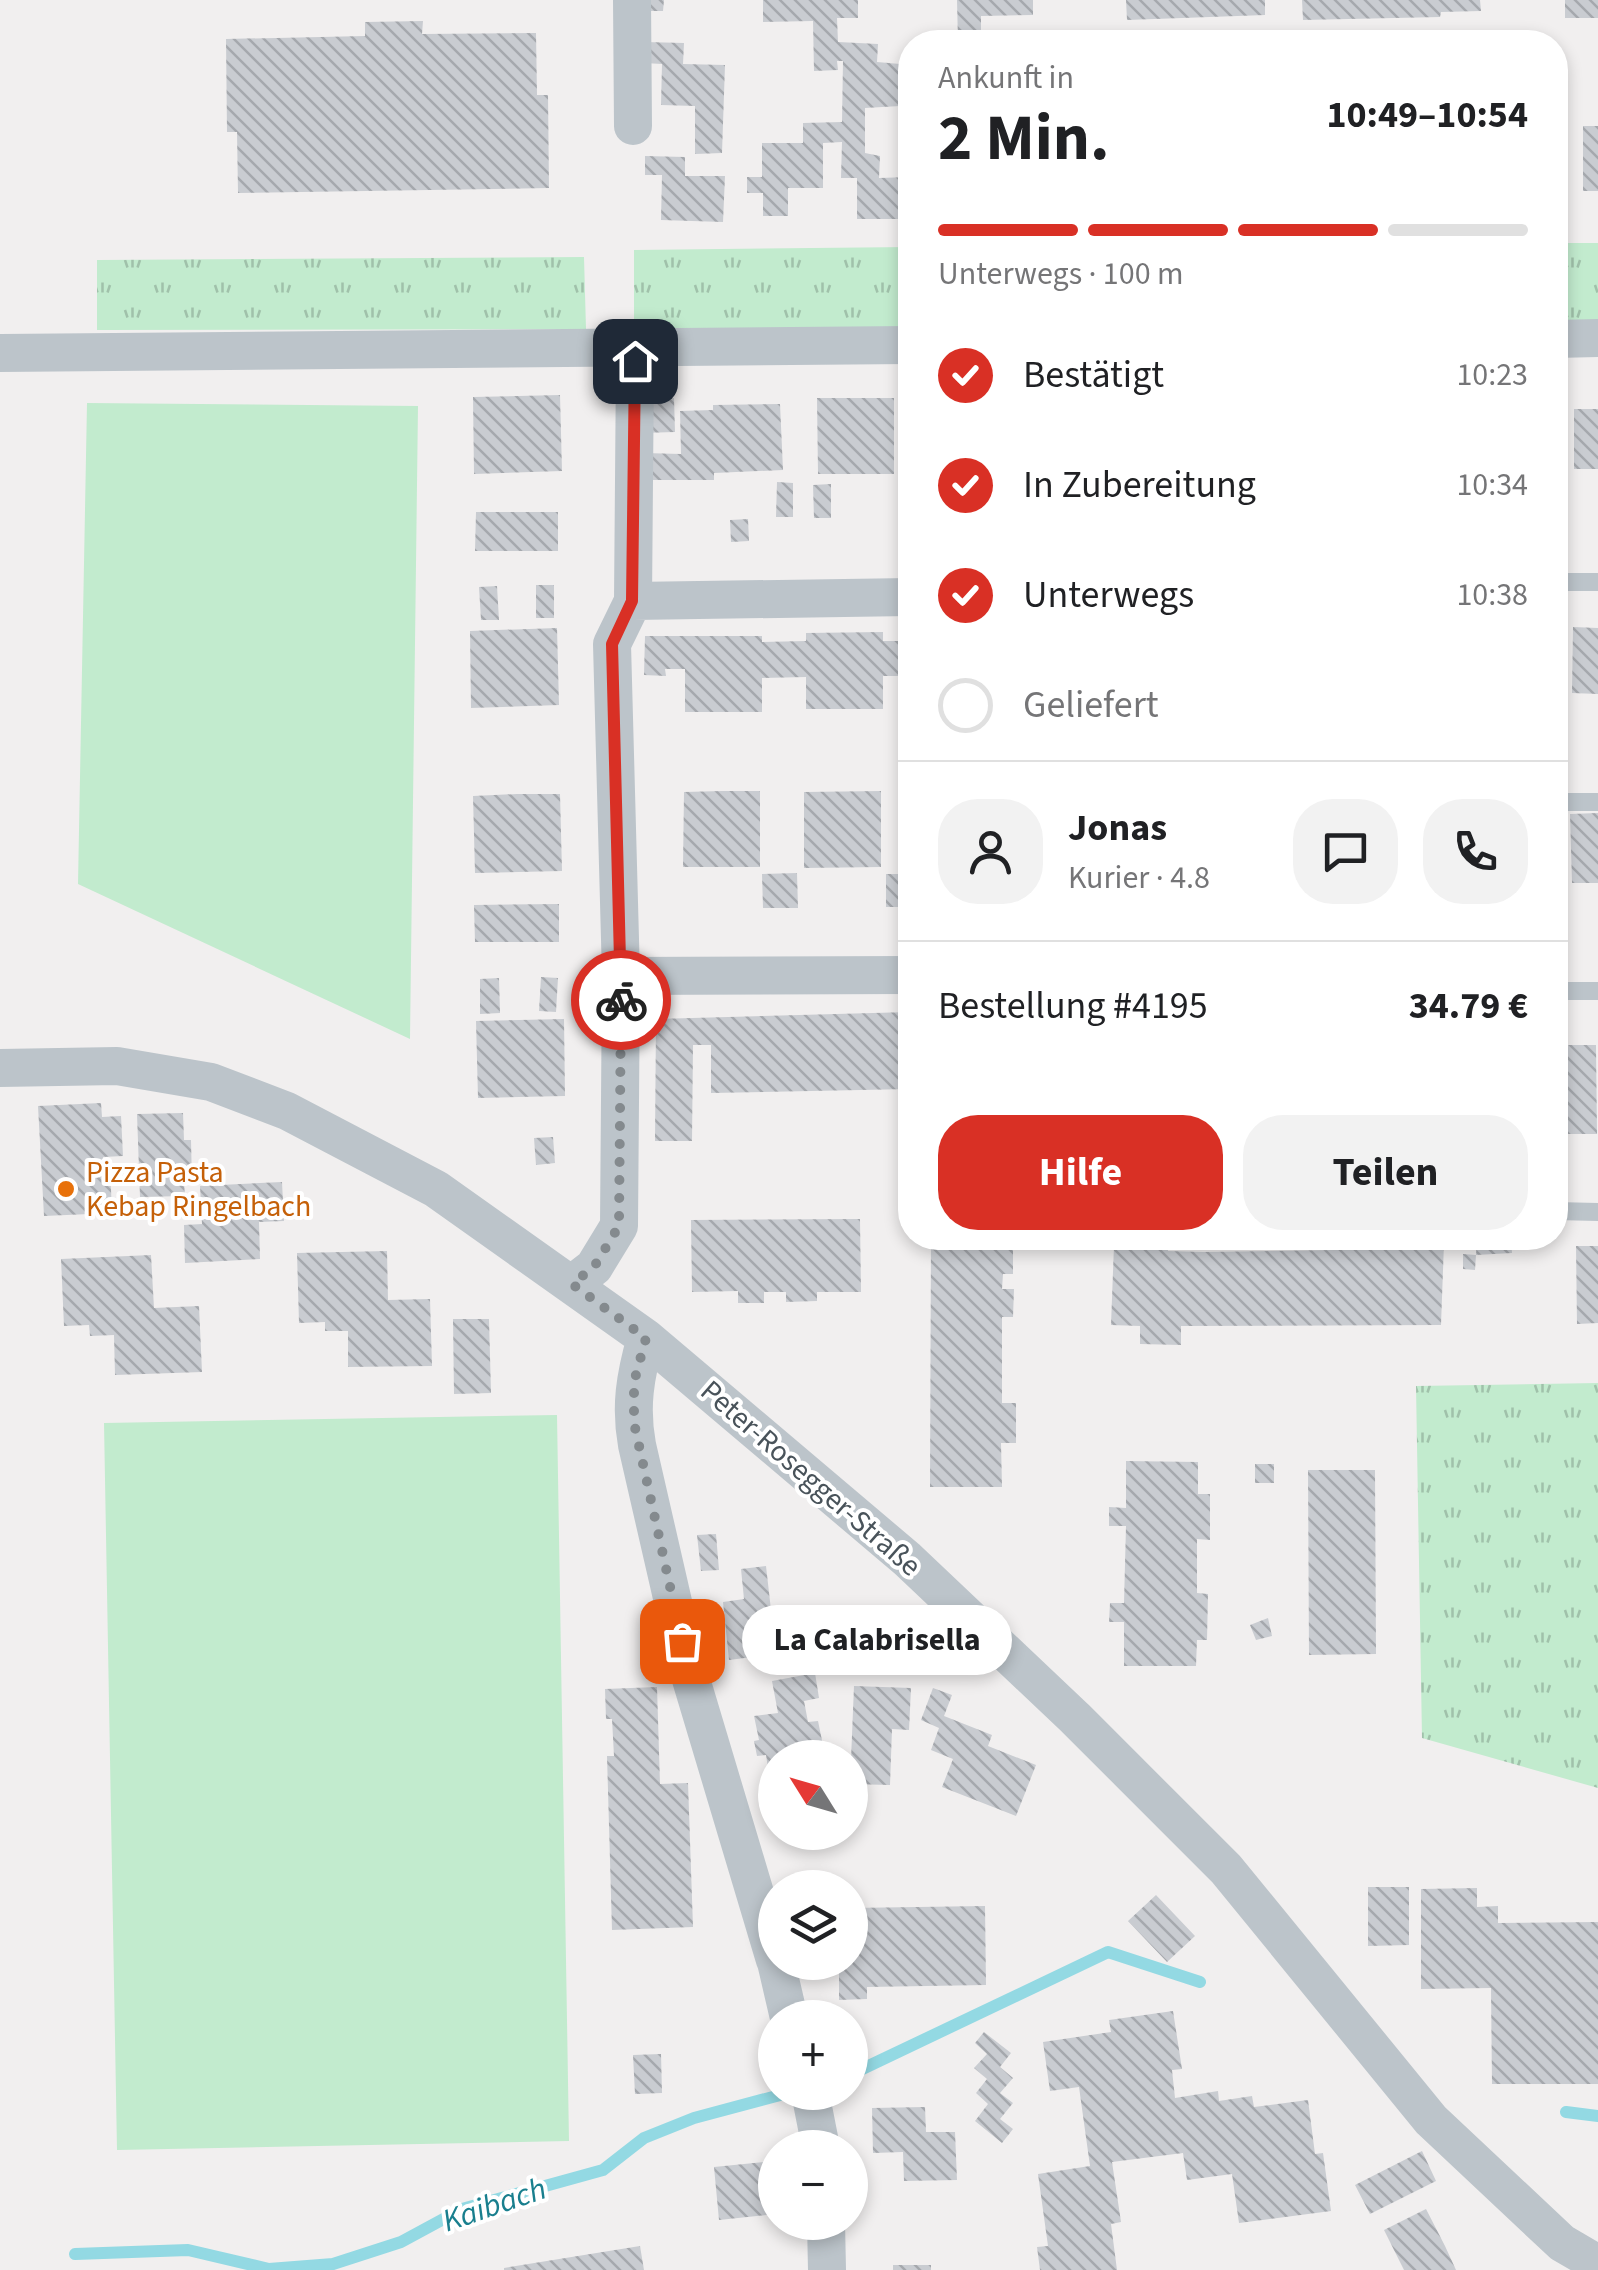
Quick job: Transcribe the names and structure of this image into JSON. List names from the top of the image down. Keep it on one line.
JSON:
{"streets":{"street":["Peter-Rosegger-Straße"]},"water":["Kaibach"],"places":["Pizza Pasta Kebap Ringelbach","La Calabrisella"],"north":"top left","page":{"heading":["2 Min.","Ankunft in","10:49–10:54"],"panel":["Jonas","Kurier · 4.8","Bestellung #4195","34.79 €"],"bar":"Unterwegs · 100 m","list":[["Bestätigt","10:23"],["In Zubereitung","10:34"],["Unterwegs","10:38"],"Geliefert"],"buttons":["Hilfe","Teilen"],"bubble":"La Calabrisella","map_buttons":["+","−"]}}
